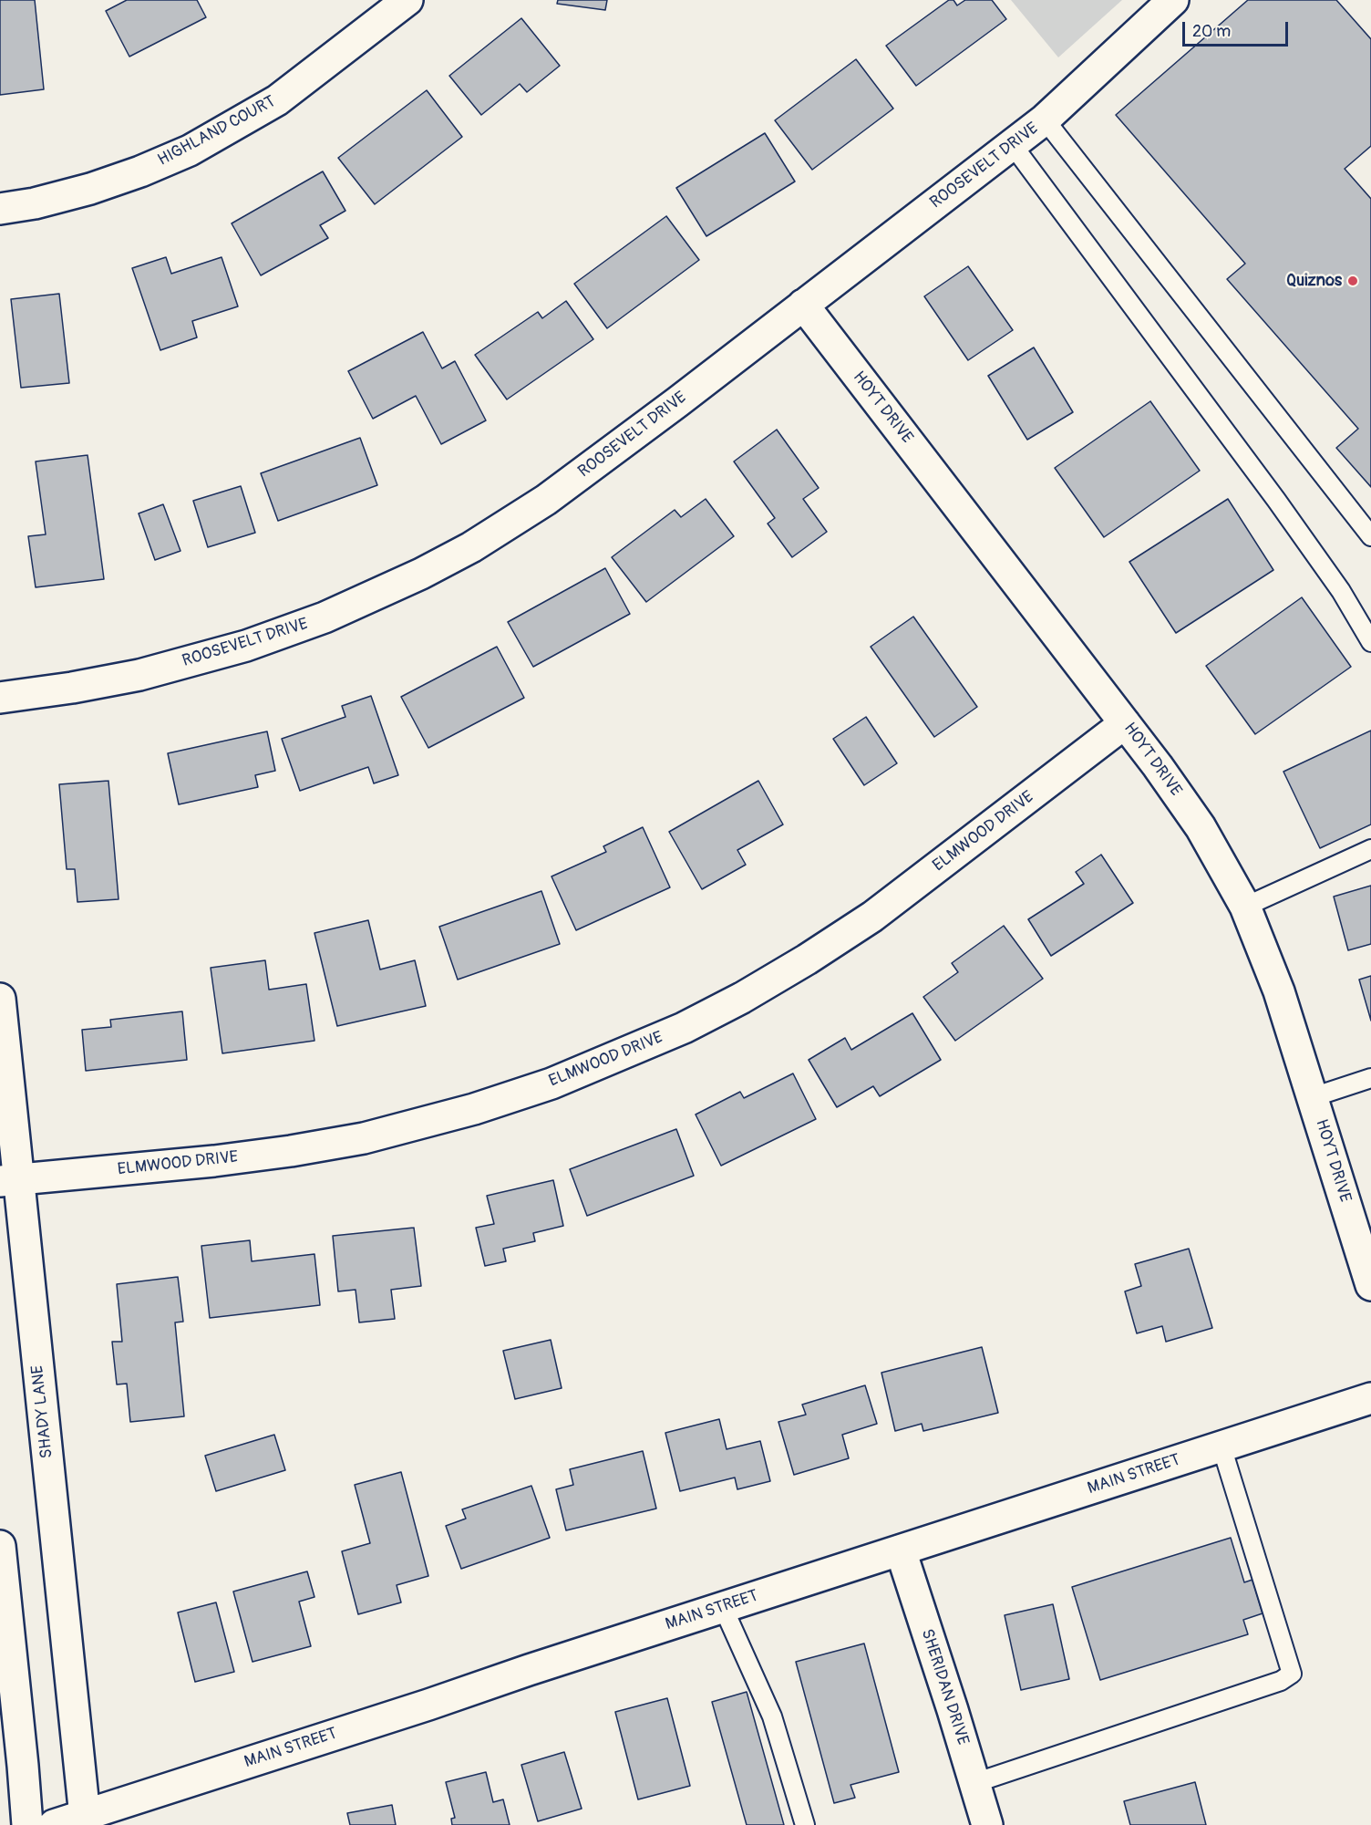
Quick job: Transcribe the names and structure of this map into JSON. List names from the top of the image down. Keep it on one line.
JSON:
{"streets":{"street":["HIGHLAND COURT","ROOSEVELT DRIVE","HOYT DRIVE","ELMWOOD DRIVE","SHADY LANE","MAIN STREET","SHERIDAN DRIVE"]},"crossings":[["ROOSEVELT DRIVE","HOYT DRIVE"],["HOYT DRIVE","ELMWOOD DRIVE"],["ELMWOOD DRIVE","SHADY LANE"],["SHADY LANE","MAIN STREET"],["MAIN STREET","SHERIDAN DRIVE"]],"places":["Quiznos"],"scale_bar":"20 m"}
